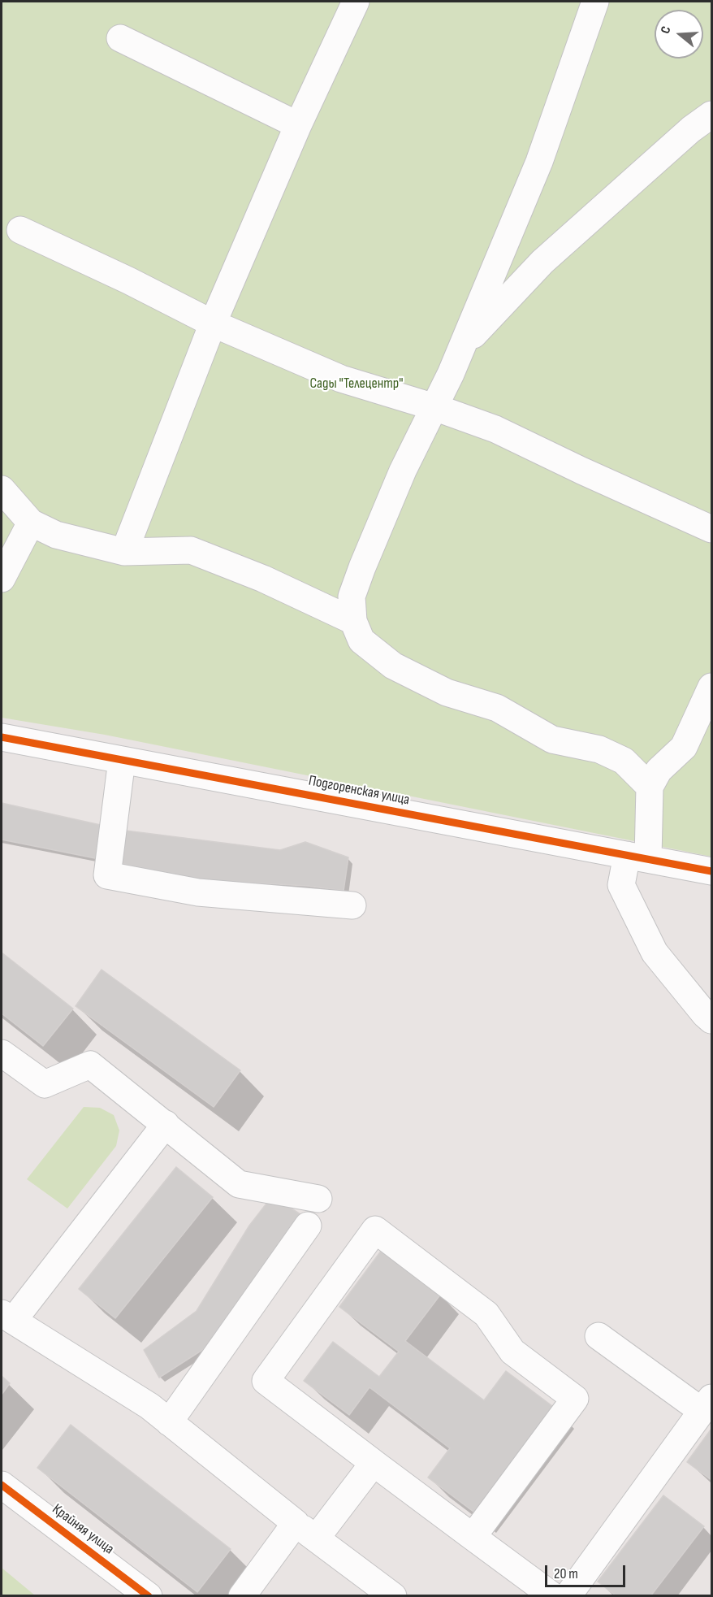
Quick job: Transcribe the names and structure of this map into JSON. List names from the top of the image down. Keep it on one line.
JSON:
{"streets":{"street":["Подгоренская улица","Крайняя улица"]},"parks":["Сады \"Телецентр\""],"scale_bar":"20 m","north":"left"}
